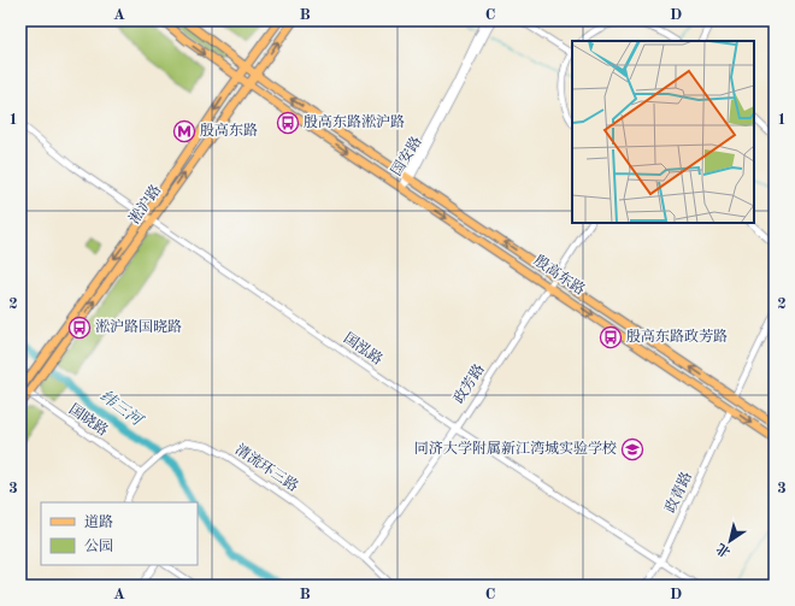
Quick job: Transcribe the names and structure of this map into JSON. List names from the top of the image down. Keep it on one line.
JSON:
{"streets":{"main road":["淞沪路","殷高东路"],"street":["国安路","国泓路","政芳路","国晓路","清流环三路","政青路"]},"crossings":[["国安路","殷高东路"],["淞沪路","殷高东路"],["淞沪路","国泓路"],["淞沪路","国晓路"],["殷高东路","政芳路"],["殷高东路","政青路"],["国泓路","政芳路"],["国泓路","政青路"],["政芳路","清流环三路"],["国晓路","清流环三路"]],"water":["纬三河"],"places":{"bus stop":["殷高东路淞沪路","淞沪路国晓路","殷高东路政芳路"],"metro station":["殷高东路"],"school or university":["同济大学附属新江湾城实验学校"]},"legend":["道路","公园"],"north":"bottom left","grid":{"columns":["A","B","C","D"],"rows":["1","2","3"]}}
